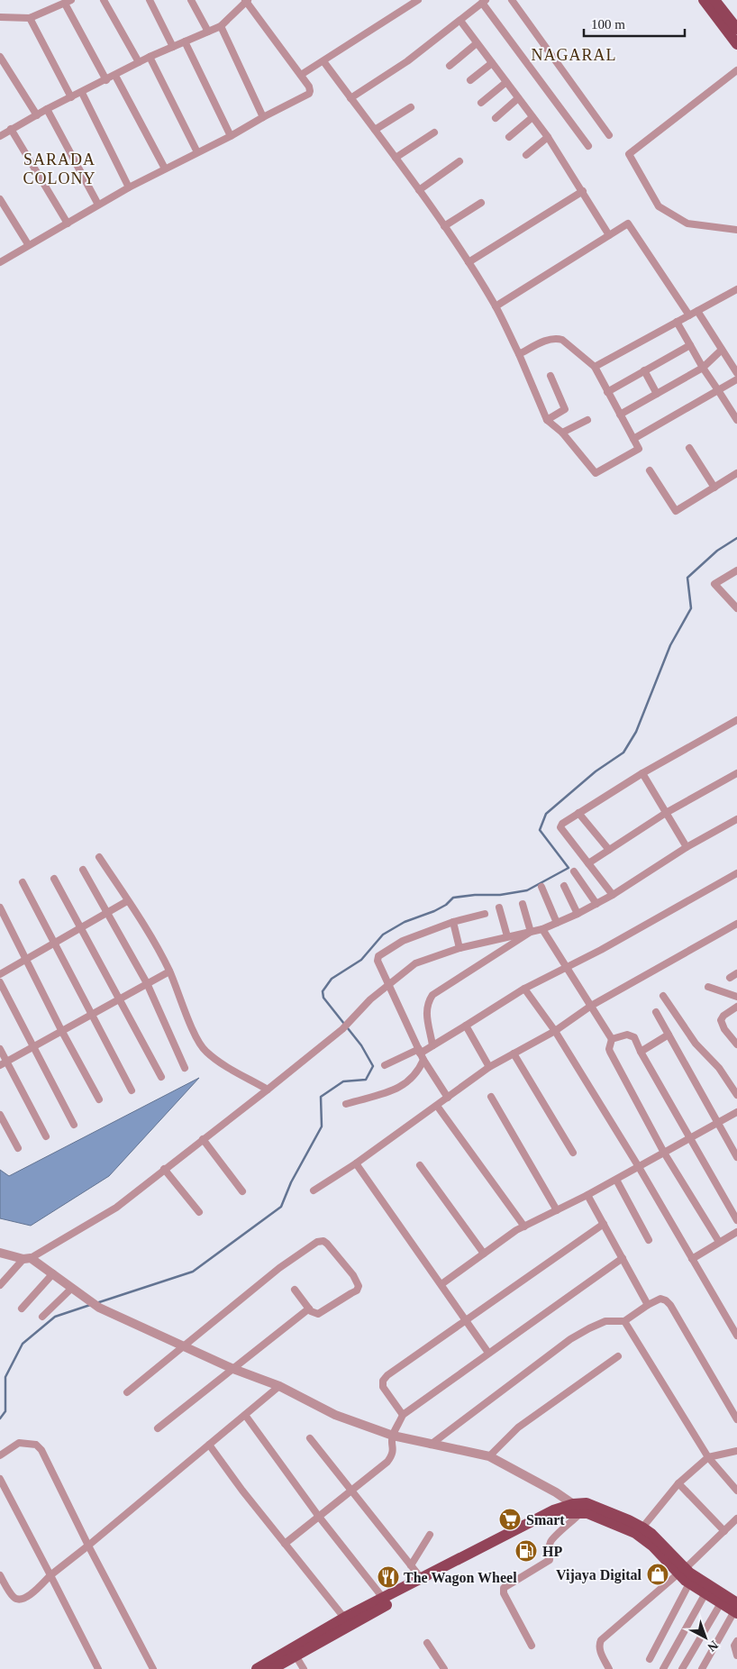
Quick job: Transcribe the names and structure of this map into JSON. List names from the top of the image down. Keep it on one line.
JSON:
{"districts":["NAGARAL","SARADA COLONY"],"places":{"supermarket":["Smart"],"fuel station":["HP"],"shop":["Vijaya Digital"],"restaurant":["The Wagon Wheel"]},"scale_bar":"100 m","north":"bottom right"}
